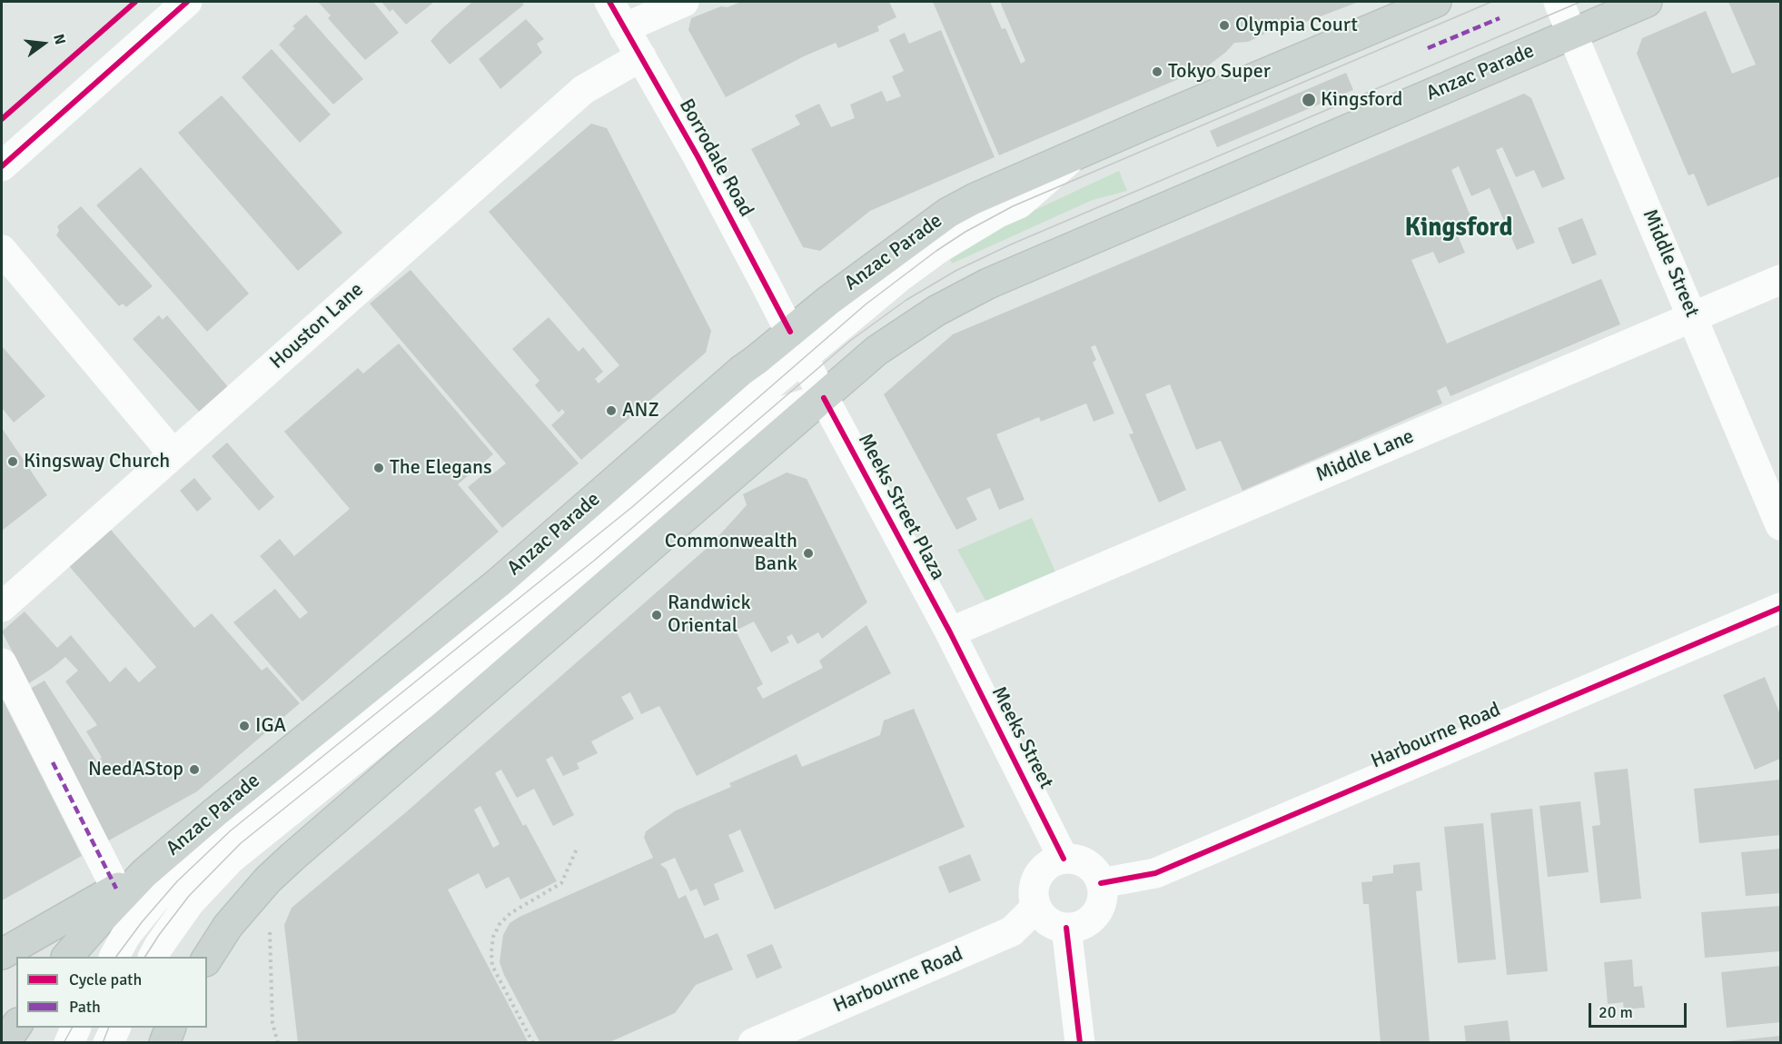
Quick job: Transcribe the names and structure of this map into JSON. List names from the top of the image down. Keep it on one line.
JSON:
{"streets":{"main road":["Anzac Parade"],"street":["Borrodale Road","Middle Street","Houston Lane","Middle Lane","Meeks Street Plaza","Harbourne Road","Meeks Street"]},"crossings":[["Anzac Parade","Borrodale Road"],["Anzac Parade","Middle Street"],["Anzac Parade","Meeks Street Plaza"],["Borrodale Road","Houston Lane"],["Borrodale Road","Meeks Street Plaza"],["Middle Street","Middle Lane"],["Middle Lane","Meeks Street Plaza"],["Middle Lane","Meeks Street"],["Meeks Street Plaza","Meeks Street"],["Harbourne Road","Meeks Street"]],"districts":["Kingsford"],"places":["Olympia Court","Tokyo Super","Kingsford","ANZ","Kingsway Church","The Elegans","Commonwealth Bank","Randwick Oriental","IGA","NeedAStop"],"legend":["Cycle path","Path"],"scale_bar":"20 m","north":"right"}
